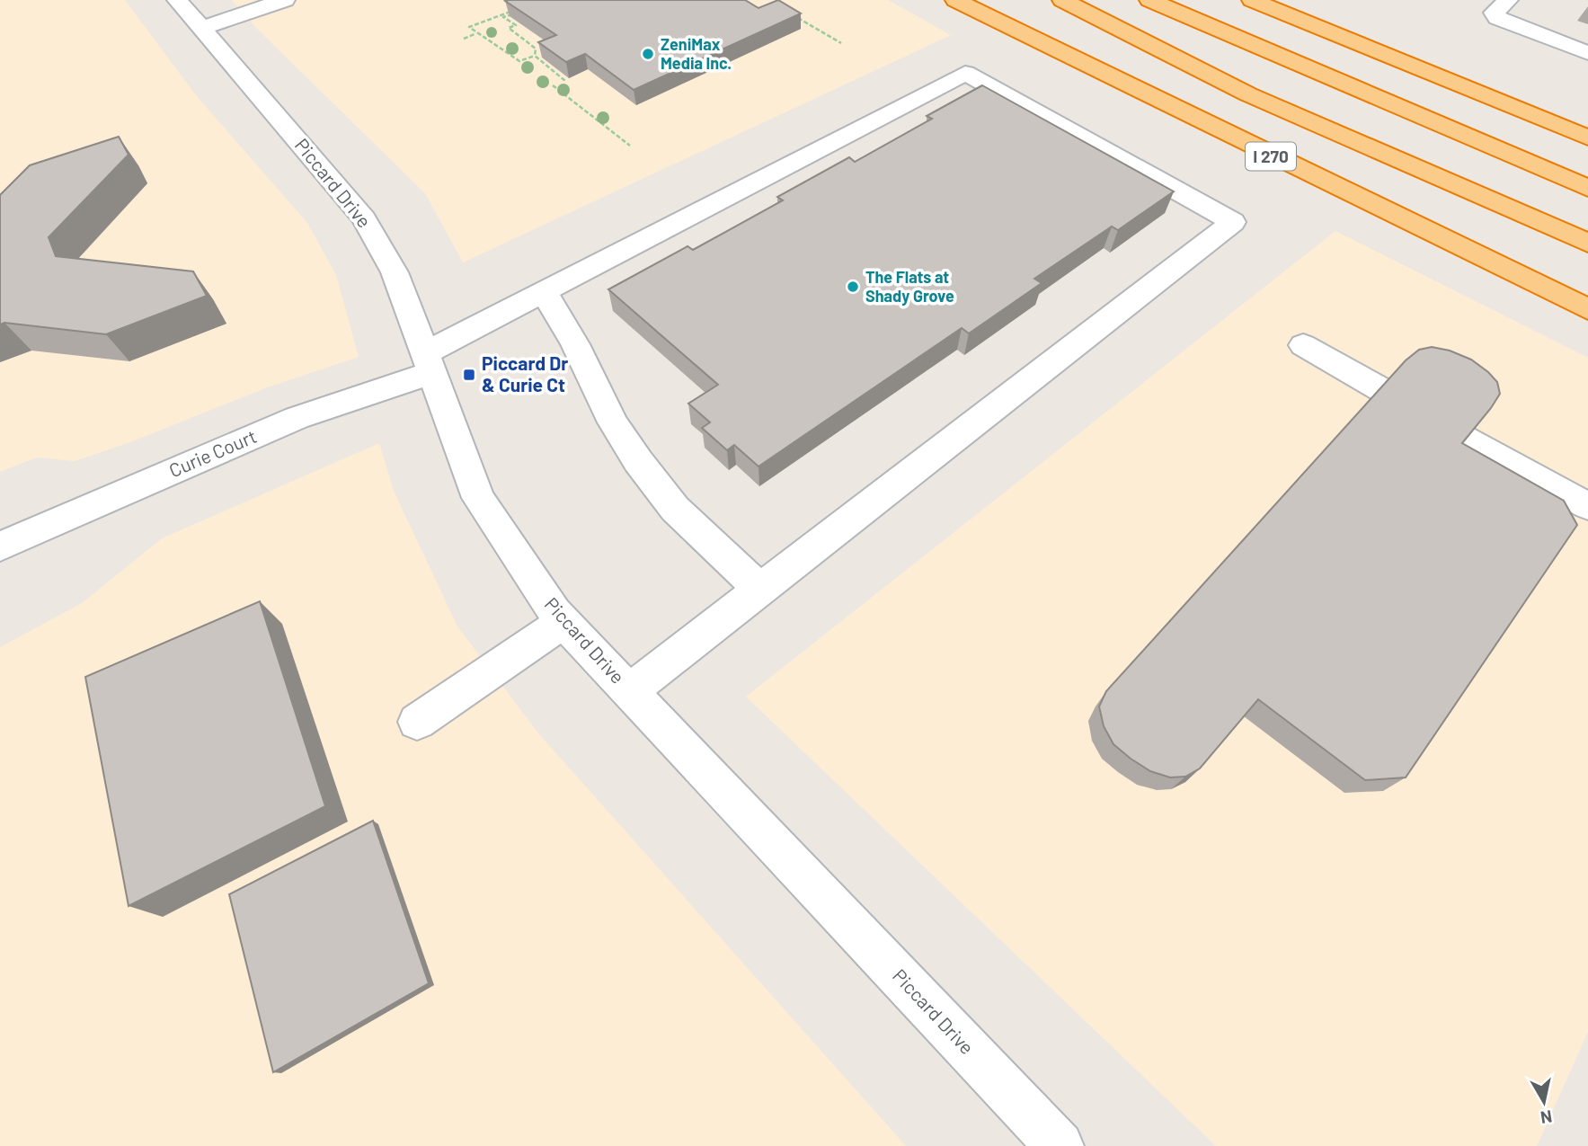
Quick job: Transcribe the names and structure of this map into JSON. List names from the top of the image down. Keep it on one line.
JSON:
{"streets":{"highway":["I 270"],"street":["Piccard Drive","Curie Court"]},"crossings":[["Piccard Drive","Curie Court"]],"places":{"other":["ZeniMax Media Inc.","The Flats at Shady Grove"],"transit":["Piccard Dr & Curie Ct"]},"north":"bottom"}
